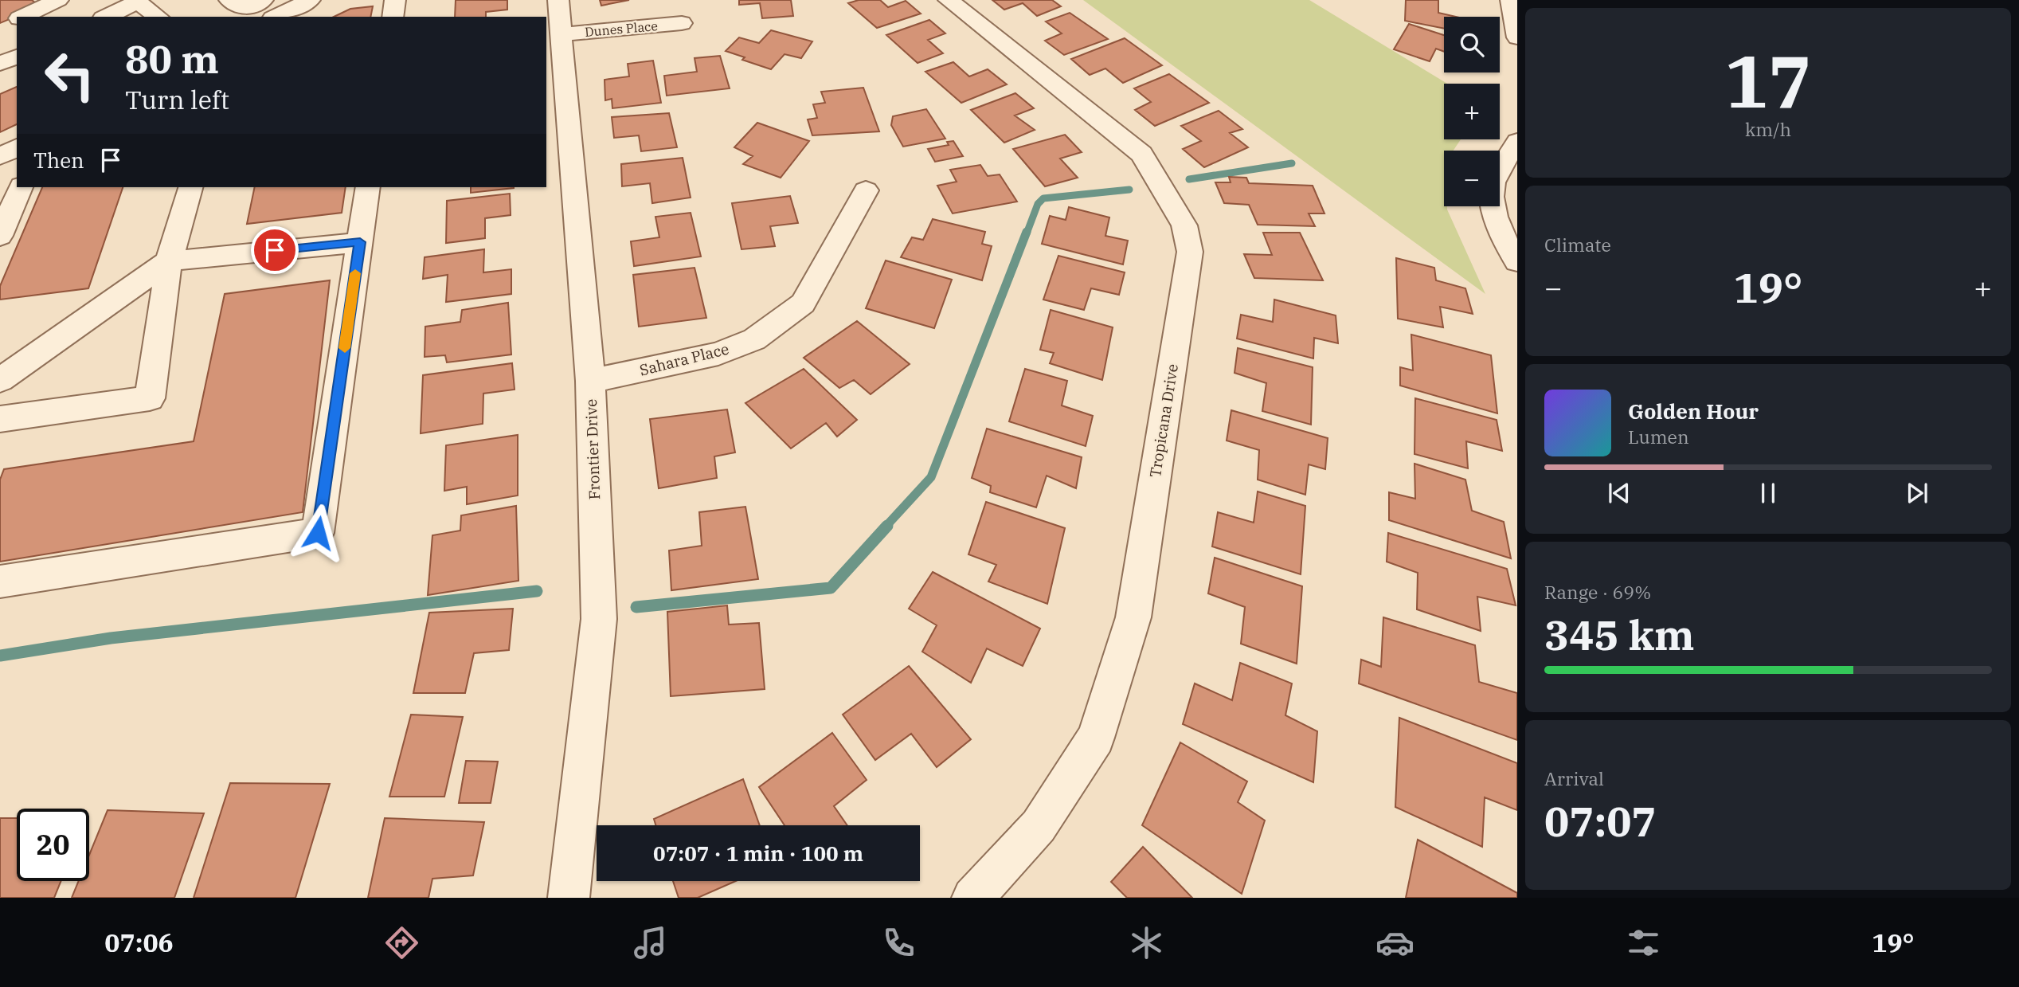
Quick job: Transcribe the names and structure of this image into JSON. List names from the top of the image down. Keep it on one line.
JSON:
{"streets":{"street":["Dunes Place","Sahara Place","Tropicana Drive","Frontier Drive"]},"crossings":[["Dunes Place","Frontier Drive"],["Sahara Place","Frontier Drive"]],"page":{"tile":[["17","km/h"],"Climate",["Range · 69%","345 km"],["Arrival","07:07"]],"map_buttons":["+","−"],"turn":["80 m","Turn left"],"then":"Then","heat":["−","19°","+"],"song":["Golden Hour","Lumen"],"limit":"20","trip":"07:07 · 1 min · 100 m","tabs":["07:06","19°"]}}
